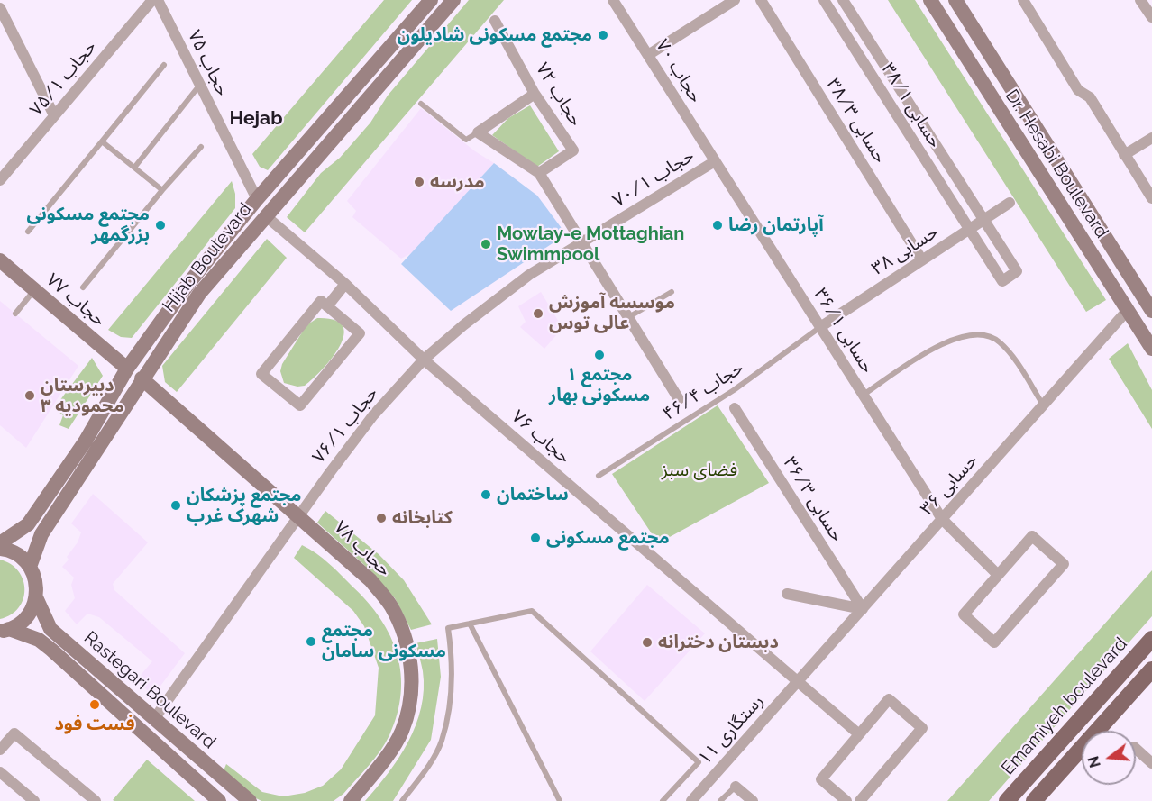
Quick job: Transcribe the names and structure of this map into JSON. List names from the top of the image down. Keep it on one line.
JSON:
{"streets":{"main road":["Dr. Hesabi Boulevard","Hijab Boulevard","حجاب ۷۷","حجاب ۷۸","Rastegari Boulevard","Emamiyeh boulevard"],"street":["حجاب ۷۵","حجاب ۷۰","حجاب ۷۵/۱","حجاب ۷۲","حسابی ۳۸/۱","حسابی ۳۸/۳","حجاب ۷۰/۱","حسابی ۳۸","حسابی ۳۶/۱","حجاب ۷۶/۱","حجاب ۷۶","حسابی ۳۶","حسابی ۳۶/۳","رستگاری ۱۱"],"lane":["حجاب ۴۶/۴"]},"crossings":[["حجاب ۷۵","Hijab Boulevard"],["حجاب ۷۰","حجاب ۷۰/۱"],["حجاب ۷۰","حسابی ۳۶/۱"],["حسابی ۳۸/۱","حسابی ۳۸"],["حسابی ۳۸/۳","حسابی ۳۸"],["Dr. Hesabi Boulevard","حسابی ۳۶"],["حجاب ۷۰/۱","حسابی ۳۶/۱"],["حجاب ۷۰/۱","حجاب ۷۶/۱"],["حجاب ۷۰/۱","حجاب ۷۶"],["حسابی ۳۸","حسابی ۳۶/۱"],["حسابی ۳۸","حجاب ۴۶/۴"],["Hijab Boulevard","حجاب ۷۷"],["Hijab Boulevard","حجاب ۷۶"],["Hijab Boulevard","حجاب ۷۸"],["Hijab Boulevard","Rastegari Boulevard"],["حسابی ۳۶/۱","حجاب ۴۶/۴"],["حسابی ۳۶/۱","حسابی ۳۶"],["حجاب ۷۶/۱","حجاب ۷۶"],["حجاب ۷۶/۱","حجاب ۷۸"],["حجاب ۷۶/۱","Rastegari Boulevard"],["حجاب ۷۶","حسابی ۳۶"],["حجاب ۷۶","رستگاری ۱۱"],["حسابی ۳۶","حسابی ۳۶/۳"],["حسابی ۳۶","رستگاری ۱۱"]],"districts":["Hejab"],"parks":["فضای سبز"],"places":["مجتمع مسکونی شادیلون","مدرسه","مجتمع مسکونی بزرگمهر","آپارتمان رضا","Mowlay-e Mottaghian Swimmpool","موسسه آموزش عالی توس","۱ مجتمع مسکونی بهار","دبیرستان محمودیه ۳","ساختمان","مجتمع پزشکان شهرک غرب","کتابخانه","مجتمع مسکونی","مجتمع مسکونی سامان","دبستان دخترانه","فست فود"],"north":"left"}
